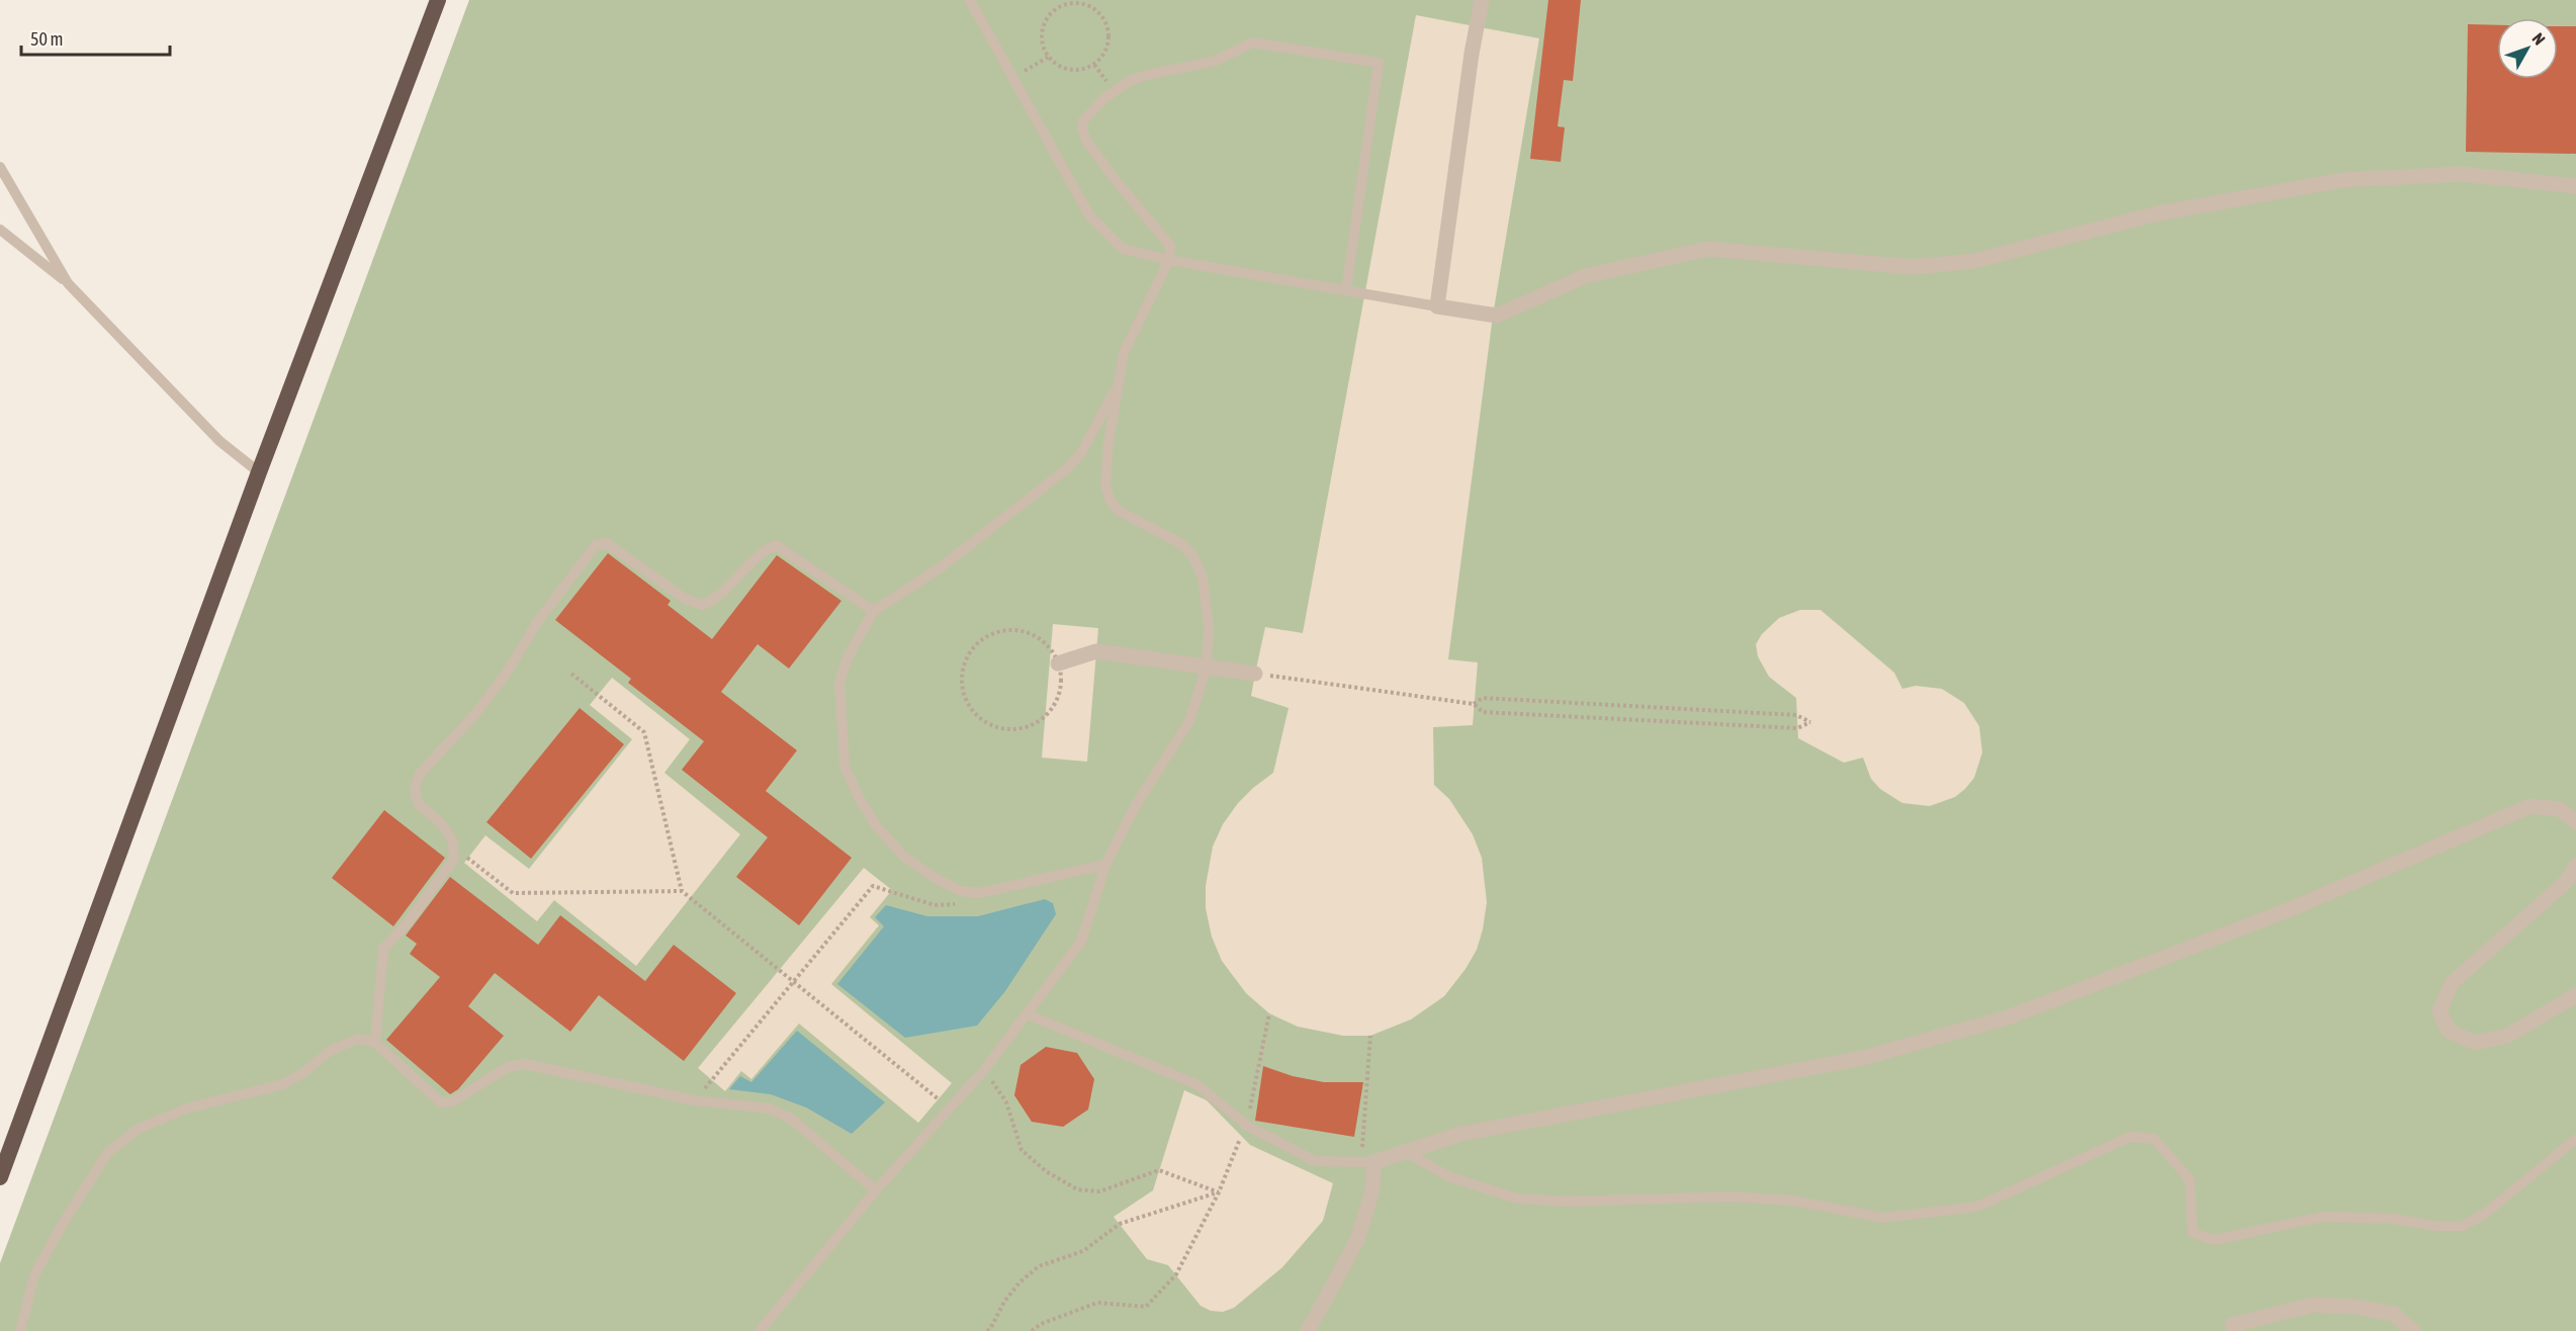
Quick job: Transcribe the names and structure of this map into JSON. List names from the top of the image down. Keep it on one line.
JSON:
{"scale_bar":"50 m","north":"top right"}
